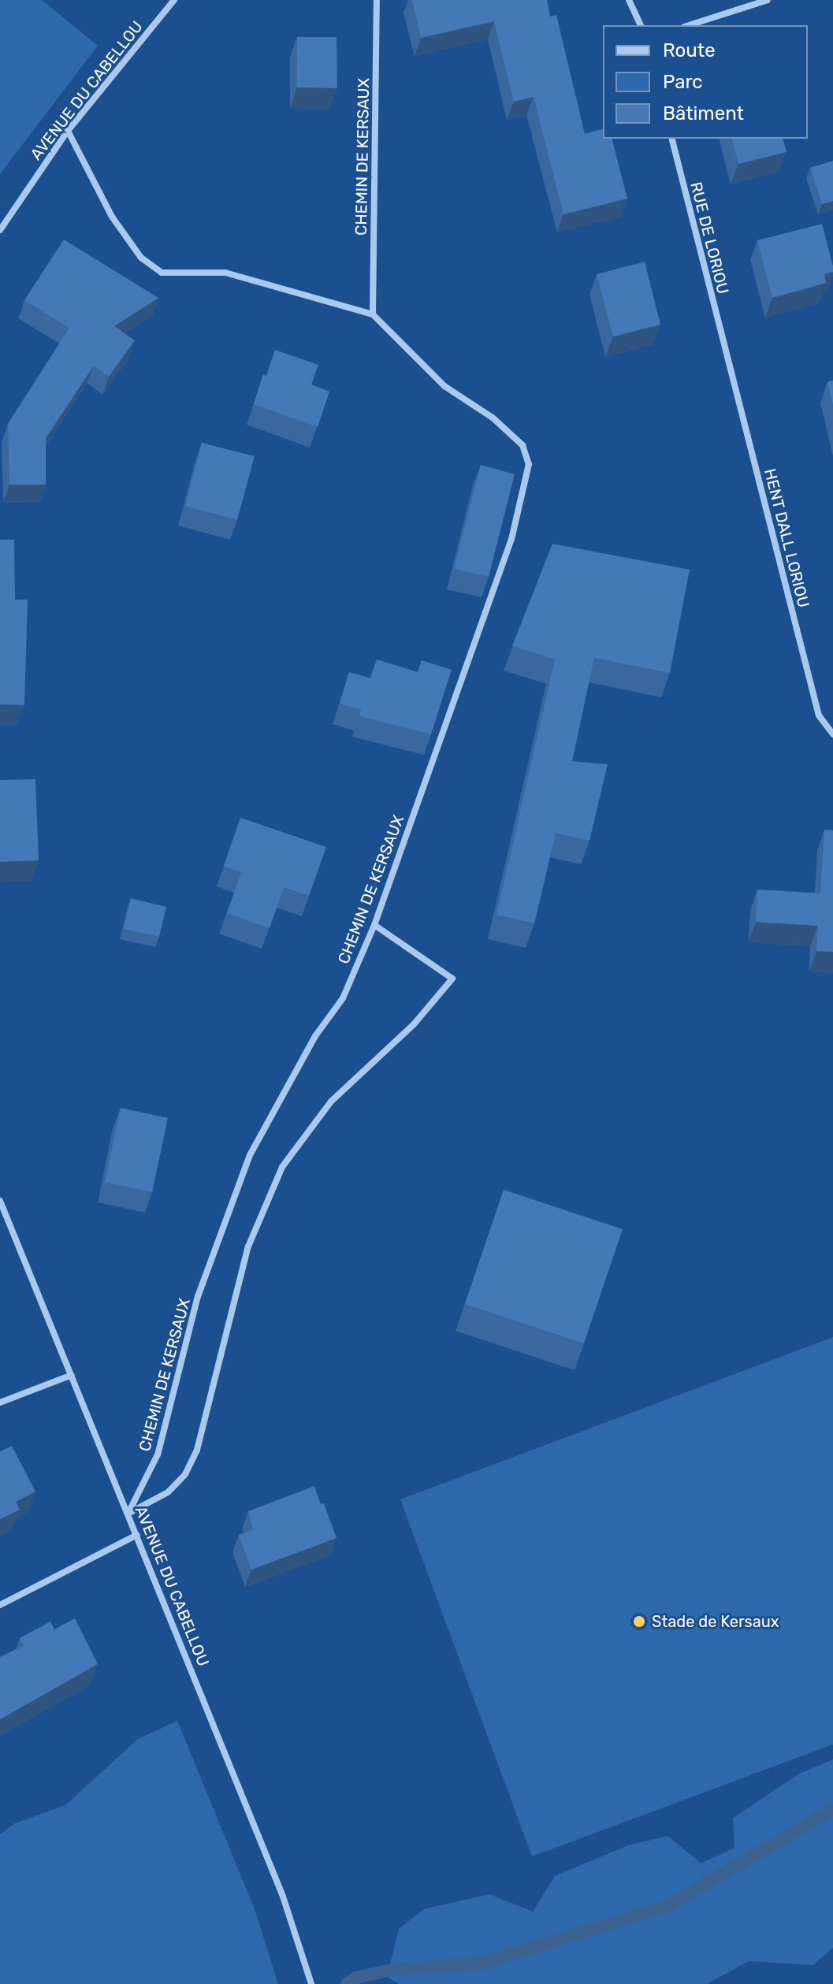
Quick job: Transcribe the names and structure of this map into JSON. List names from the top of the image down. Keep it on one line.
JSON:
{"streets":{"street":["AVENUE DU CABELLOU","CHEMIN DE KERSAUX","RUE DE LORIOU","HENT DALL LORIOU"]},"crossings":[["AVENUE DU CABELLOU","CHEMIN DE KERSAUX"],["RUE DE LORIOU","HENT DALL LORIOU"]],"places":["Stade de Kersaux"],"legend":["Route","Parc","Bâtiment"]}
